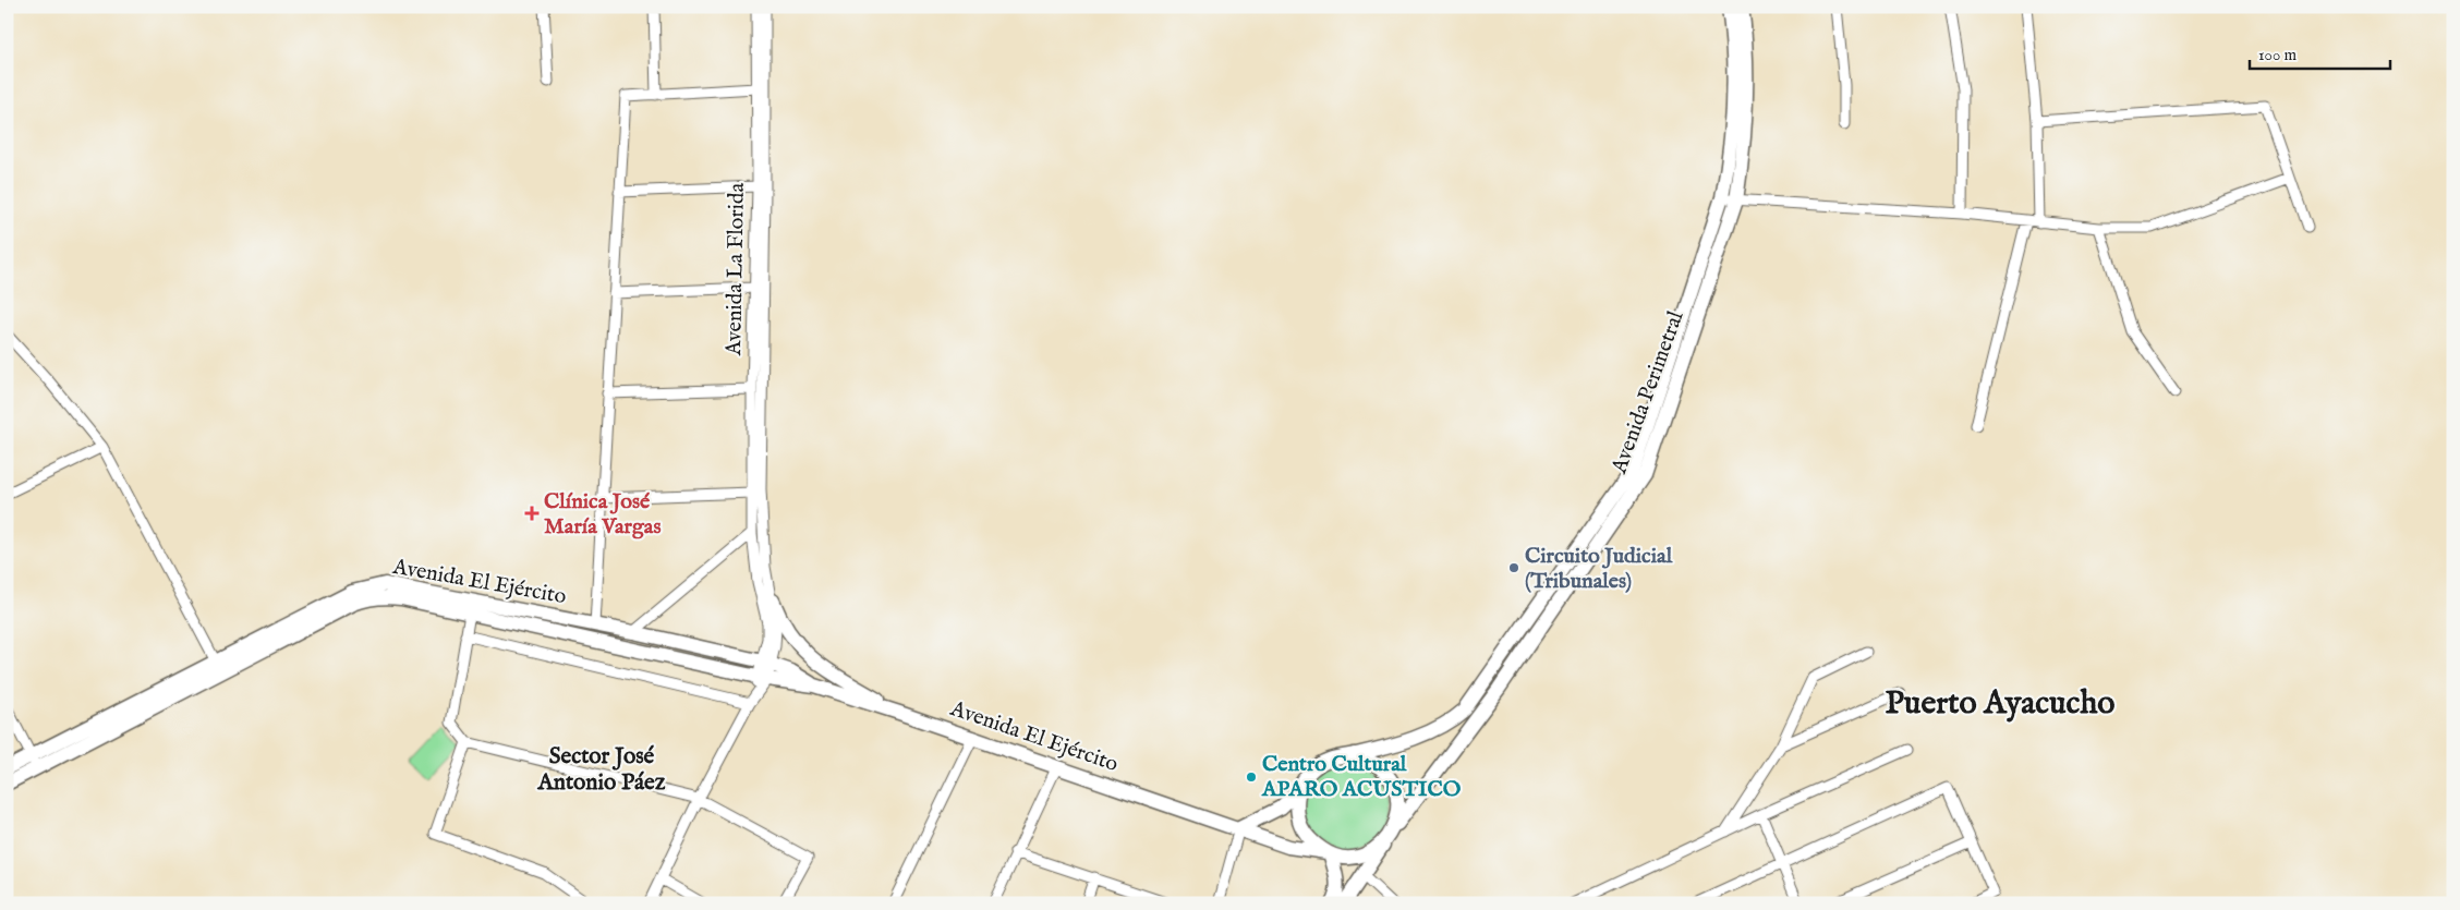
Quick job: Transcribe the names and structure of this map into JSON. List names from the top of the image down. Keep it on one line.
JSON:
{"streets":{"street":["Avenida La Florida","Avenida Perimetral","Avenida El Ejército"]},"crossings":[["Avenida La Florida","Avenida El Ejército"],["Avenida Perimetral","Avenida El Ejército"]],"districts":["Puerto Ayacucho","Sector José Antonio Páez"],"places":{"health":["Clínica José María Vargas"],"other":["Circuito Judicial (Tribunales)","Centro Cultural APARO ACUSTICO"]},"scale_bar":"100 m"}
